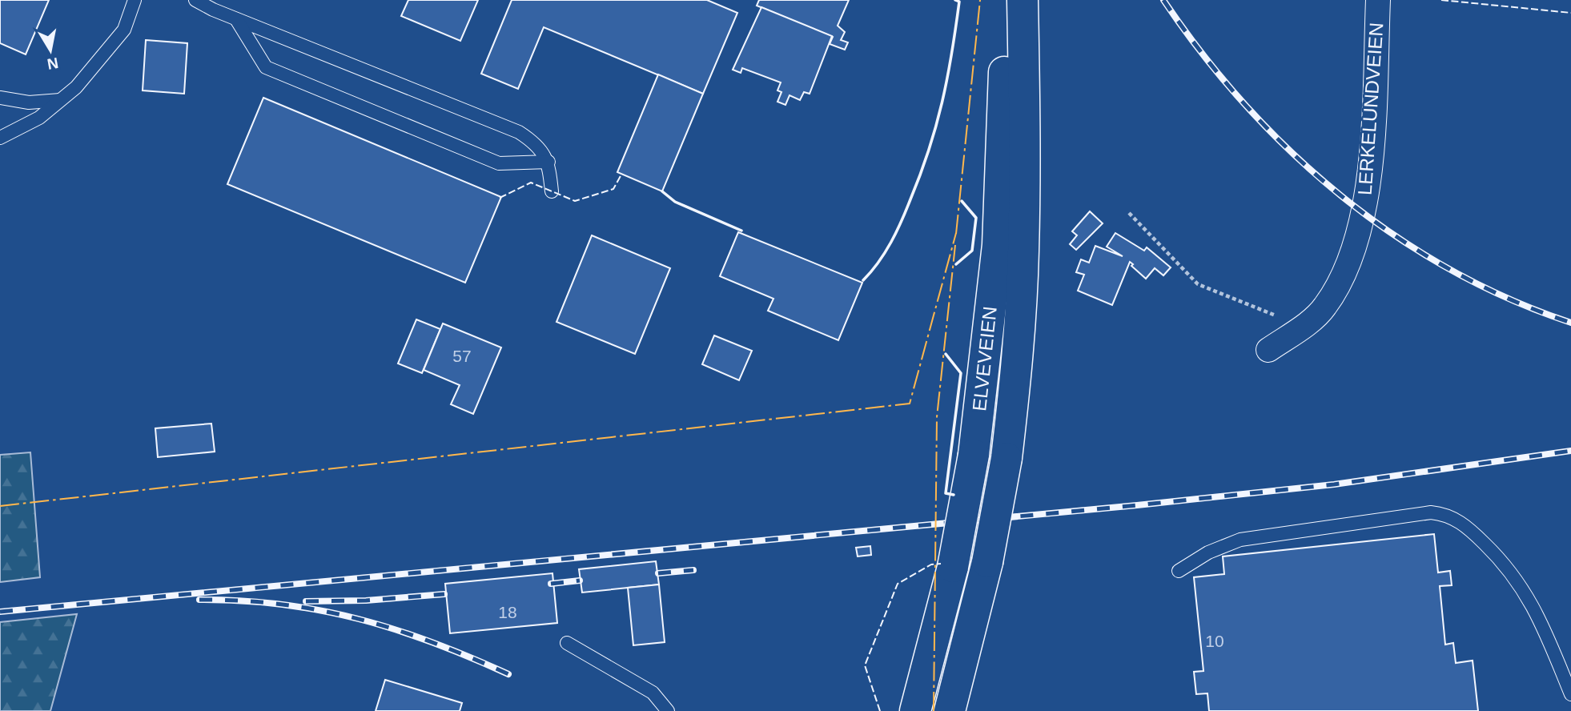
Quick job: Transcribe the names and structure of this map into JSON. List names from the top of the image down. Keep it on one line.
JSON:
{"streets":{"highway":["ELVEVEIEN"],"street":["LERKELUNDVEIEN"]},"house_numbers":["57","18","10"],"north":"bottom"}
